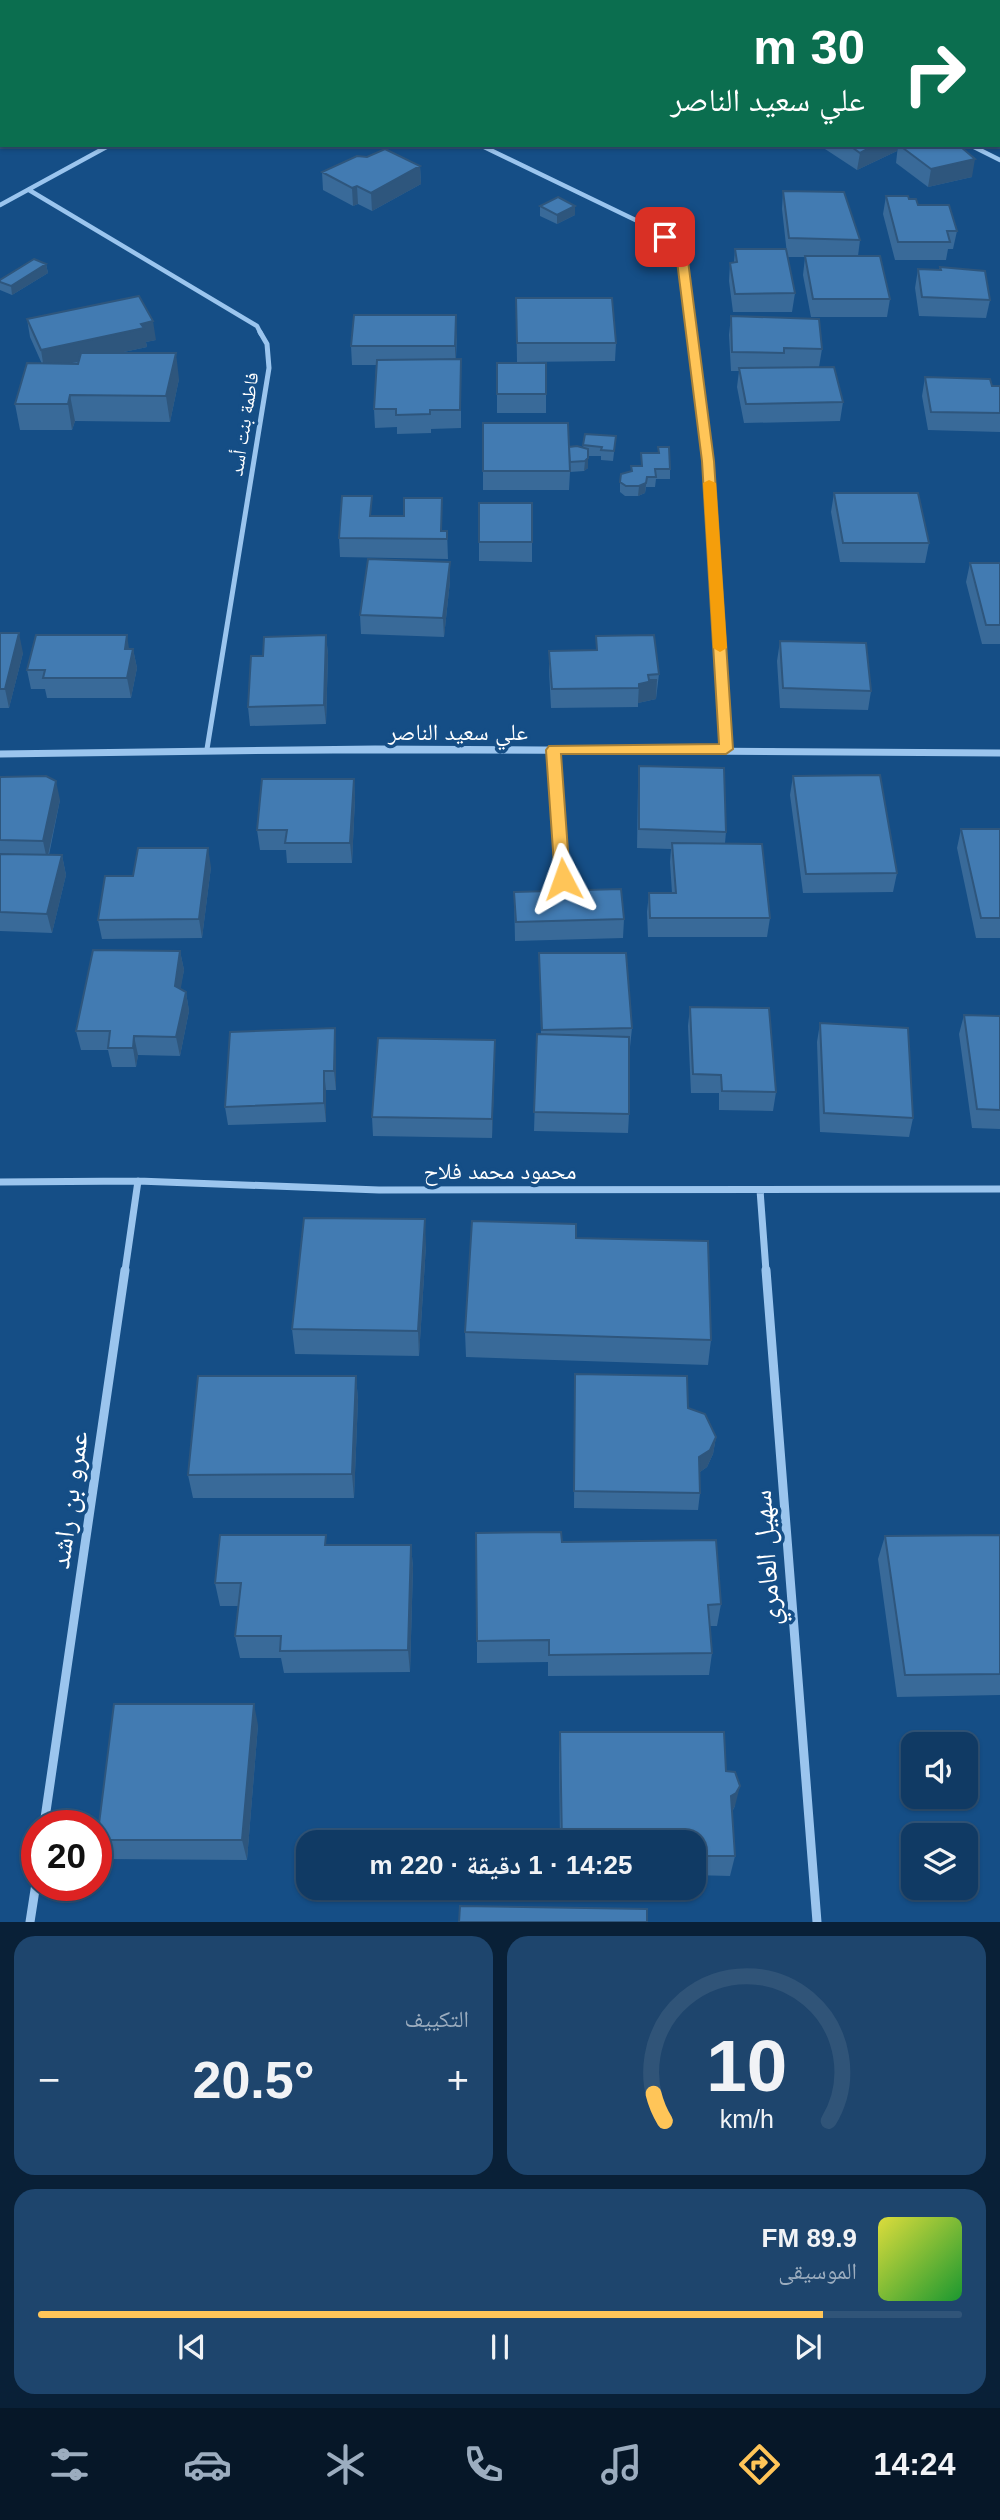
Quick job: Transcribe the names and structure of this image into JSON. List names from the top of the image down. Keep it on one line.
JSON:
{"streets":{"street":["فاطمة بنت أسد","علي سعيد الناصر","محمود محمد فلاح","عمرو بن راشد","سهيل العامري"]},"crossings":[["فاطمة بنت أسد","علي سعيد الناصر"],["محمود محمد فلاح","عمرو بن راشد"],["محمود محمد فلاح","سهيل العامري"]],"page":{"turn":["30 m","علي سعيد الناصر"],"limit":"20","trip":"14:25 · 1 دقيقة · 220 m","tile":"التكييف","heat":["−","20.5°","+"],"song":["89.9 FM","الموسيقى"],"tabs":"14:24","gauge":["10","km/h"]}}
